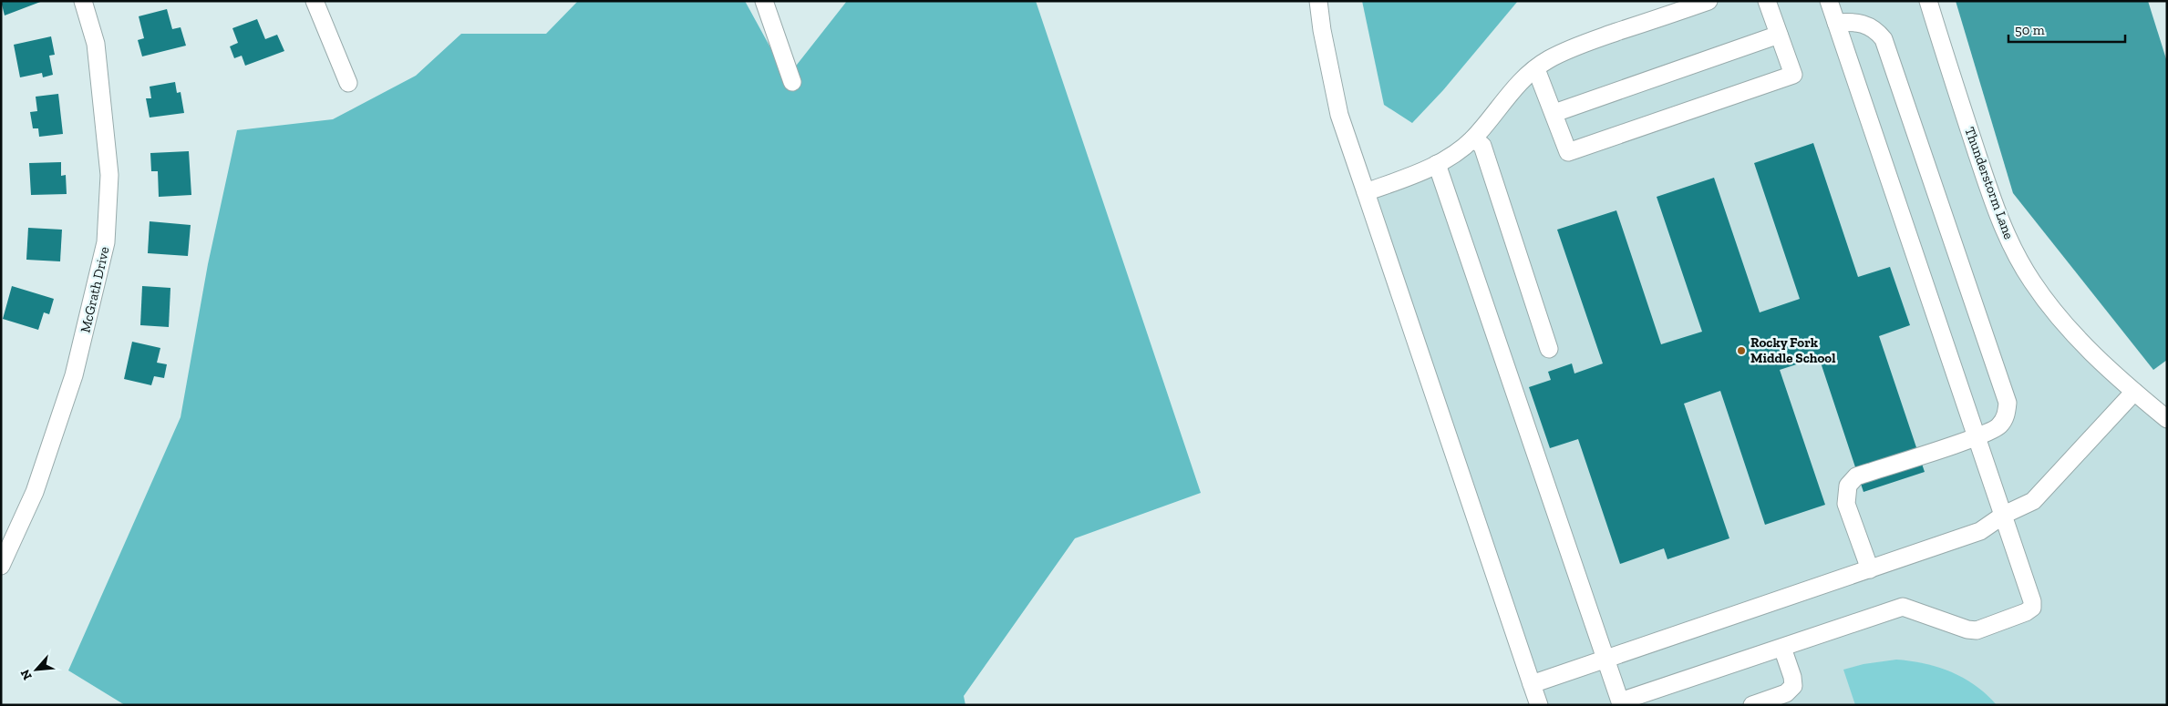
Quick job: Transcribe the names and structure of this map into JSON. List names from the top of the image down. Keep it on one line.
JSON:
{"streets":{"street":["Thunderstorm Lane","McGrath Drive"]},"places":["Rocky Fork Middle School"],"scale_bar":"50 m","north":"bottom left"}
